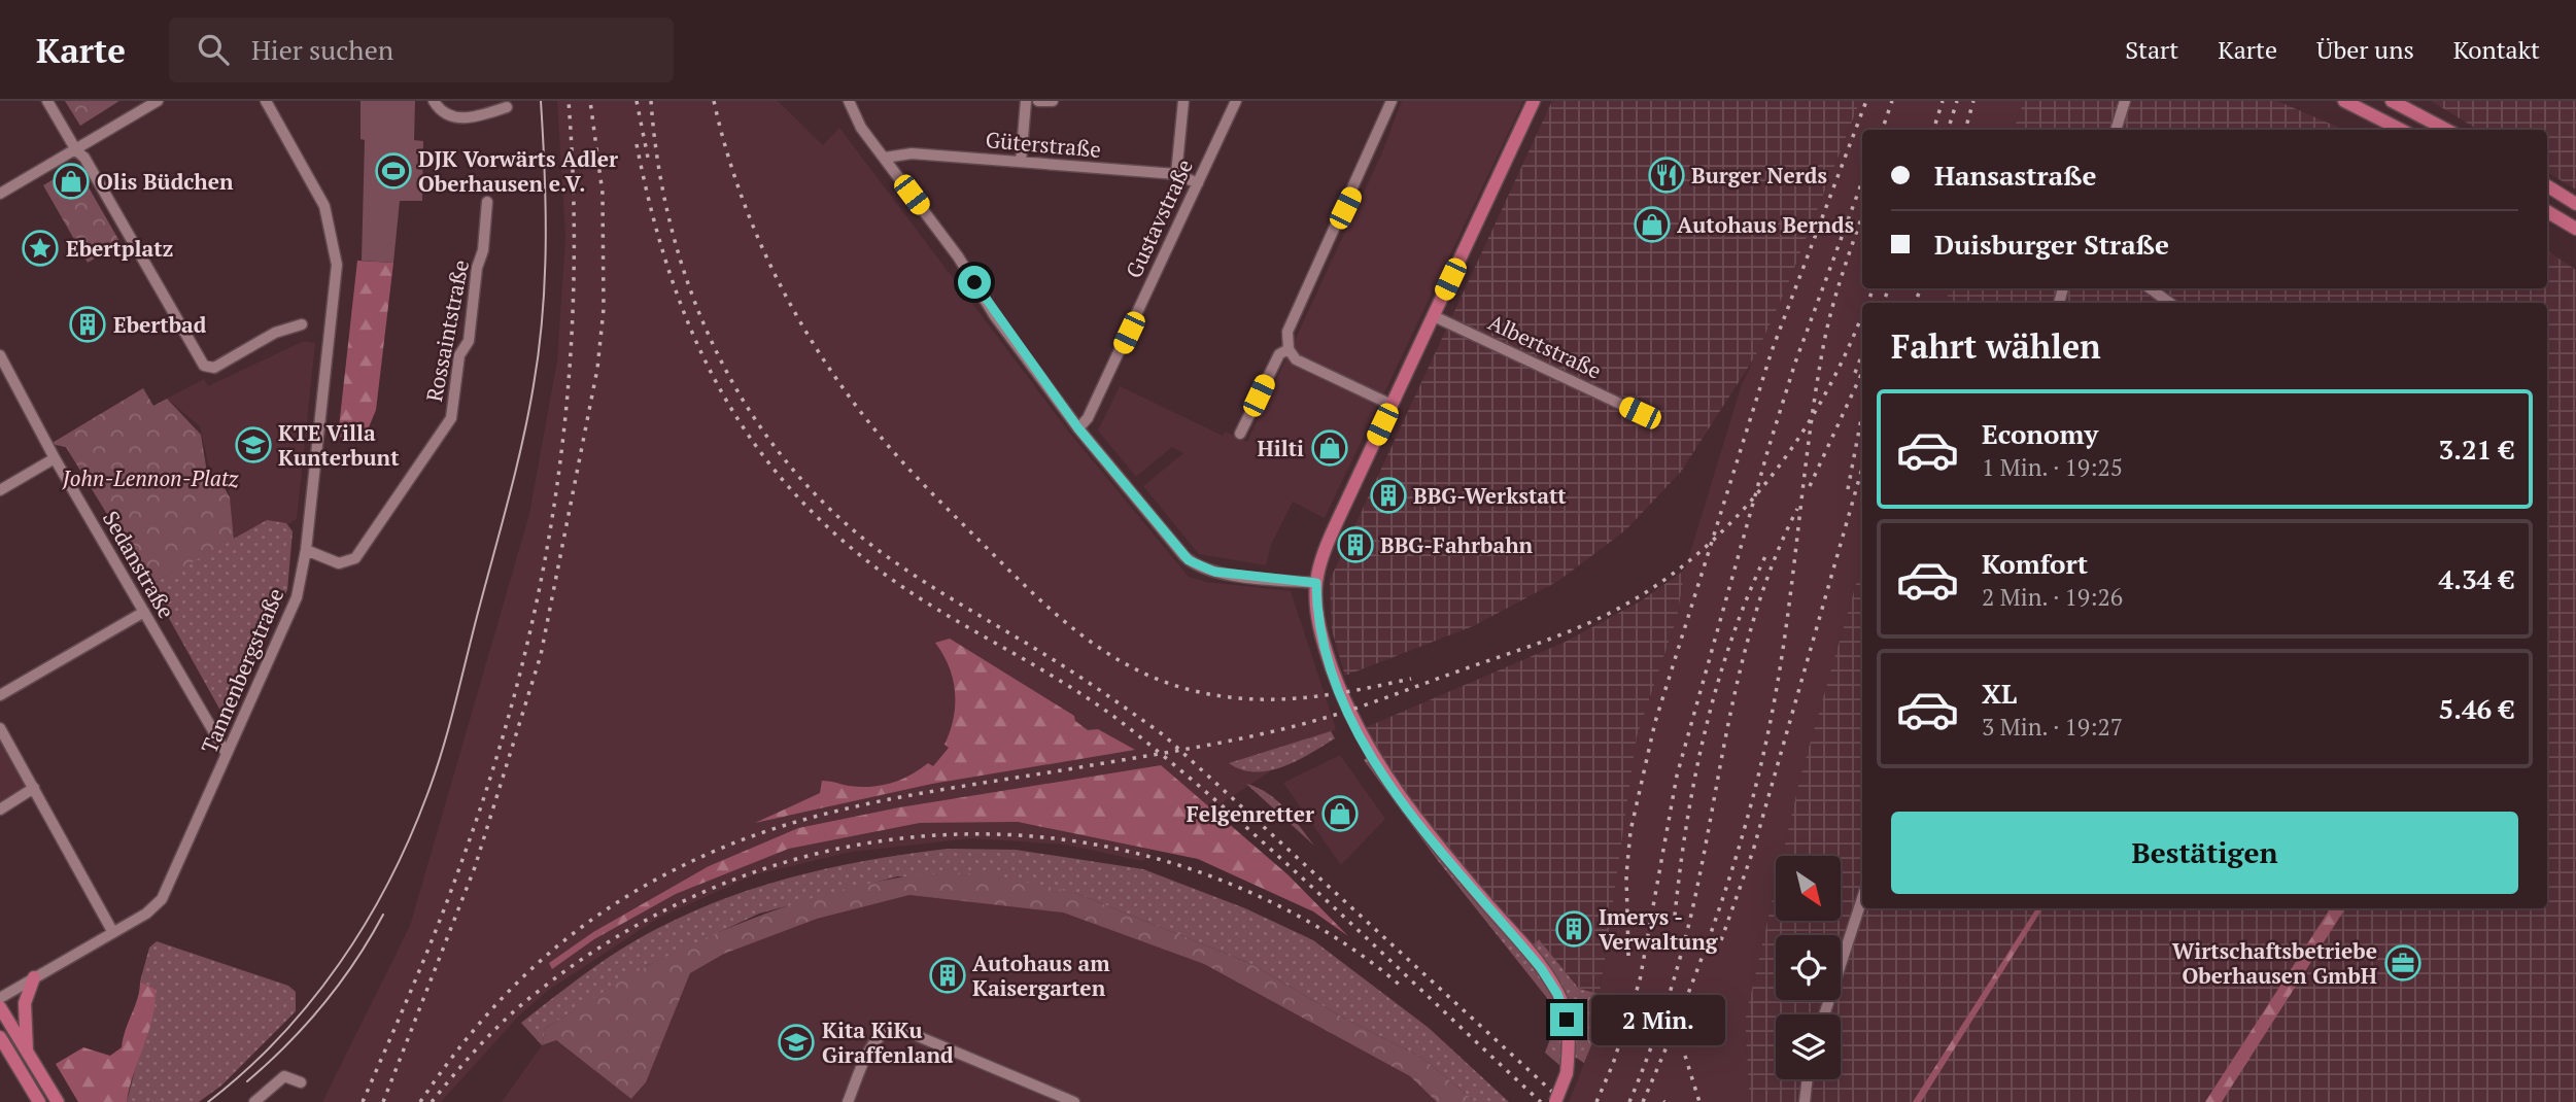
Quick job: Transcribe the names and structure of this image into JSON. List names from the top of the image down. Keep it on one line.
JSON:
{"streets":{"street":["Güterstraße","Gustavstraße","Rossaintstraße","Albertstraße","Sedanstraße","Tannenbergstraße"]},"crossings":[["Güterstraße","Gustavstraße"],["Rossaintstraße","Tannenbergstraße"],["Sedanstraße","Tannenbergstraße"]],"parks":["John-Lennon-Platz"],"places":{"sports":["DJK Vorwärts Adler Oberhausen e.V."],"restaurant":["Burger Nerds"],"shop":["Olis Büdchen","Autohaus Bernds","Hilti","Felgenretter"],"place":["Ebertplatz"],"building":["Ebertbad","BBG-Werkstatt","BBG-Fahrbahn","Imerys - Verwaltung","Autohaus am Kaisergarten"],"school or university":["KTE Villa Kunterbunt","Kita KiKu Giraffenland"],"office":["Wirtschaftsbetriebe Oberhausen GmbH"]},"north":"bottom right","page":{"header":"Karte","search":"Hier suchen","nav":["Start","Karte","Über uns","Kontakt"],"banner":["Hansastraße","Duisburger Straße"],"heading":"Fahrt wählen","list":[{"name":"Economy","note":"1 Min. · 19:25","value":"3.21 €"},{"name":"Komfort","note":"2 Min. · 19:26","value":"4.34 €"},{"name":"XL","note":"3 Min. · 19:27","value":"5.46 €"}],"buttons":"Bestätigen","bubble":"2 Min."}}
